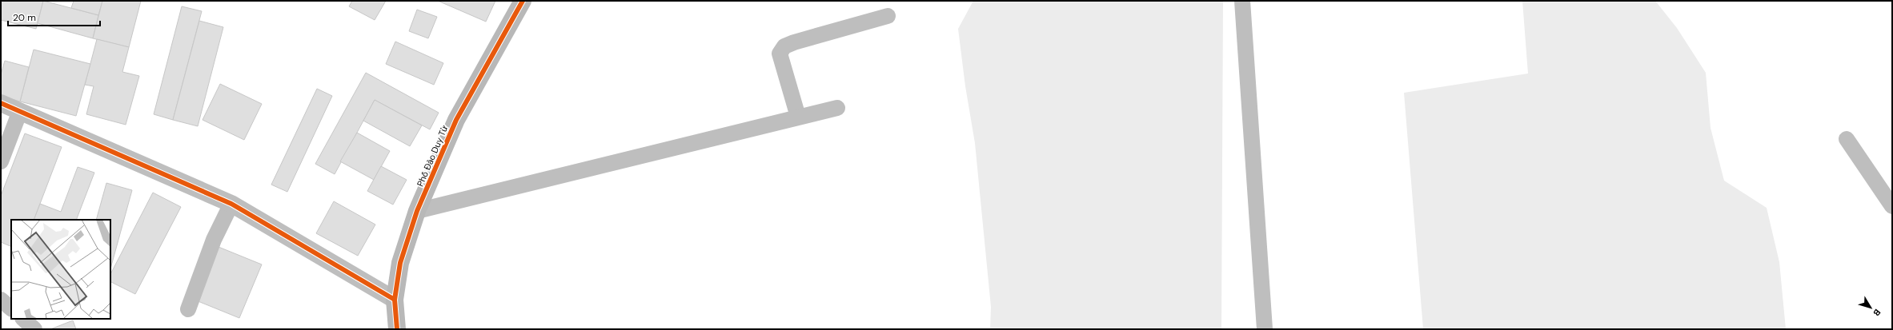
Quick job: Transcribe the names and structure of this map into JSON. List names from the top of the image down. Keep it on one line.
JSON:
{"streets":{"street":["Phố Đào Duy Từ"]},"scale_bar":"20 m","north":"bottom right"}
